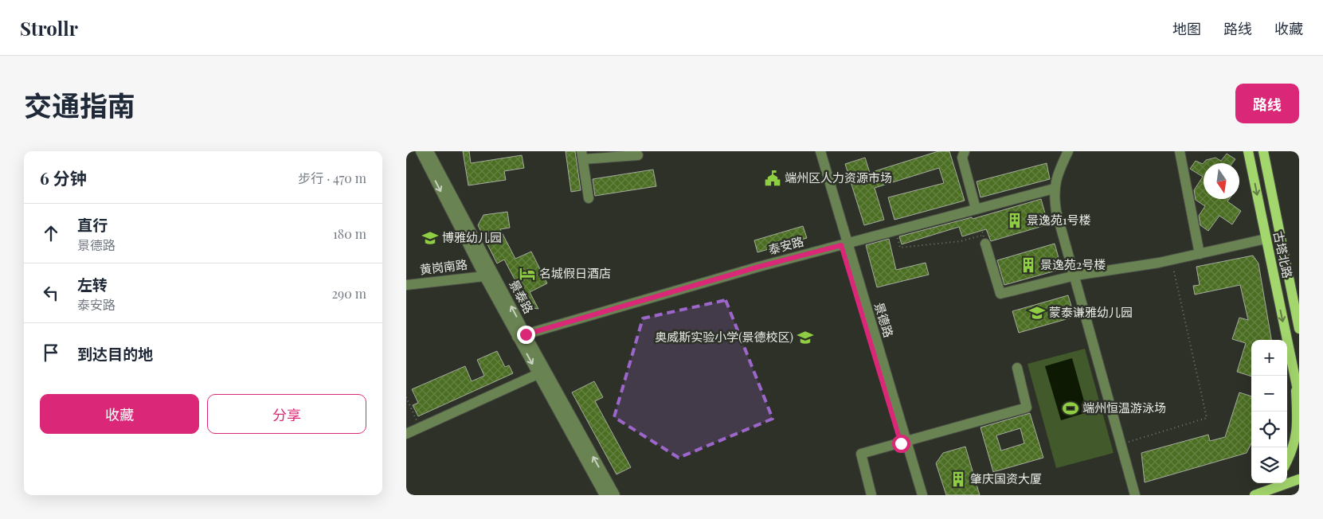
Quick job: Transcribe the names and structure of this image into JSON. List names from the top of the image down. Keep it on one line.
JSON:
{"streets":{"main road":["古塔北路"],"street":["泰安路","黄岗南路","景泰路","景德路"]},"crossings":[["泰安路","景泰路"],["泰安路","景德路"]],"places":{"public building":["端州区人力资源市场"],"building":["景逸苑1号楼","景逸苑2号楼","肇庆国资大厦"],"school or university":["博雅幼儿园","蒙泰谦雅幼儿园","奥威斯实验小学(景德校区)"],"hotel":["名城假日酒店"],"sports":["端州恒温游泳场"]},"north":"bottom","page":{"header":"Strollr","nav":["地图","路线","收藏"],"title":"交通指南","buttons":["路线",["收藏","分享"]],"heading":["6 分钟","步行 · 470 m"],"list":[["直行","景德路","180 m"],["左转","泰安路","290 m"],"到达目的地"],"map_buttons":["+","−"]}}
